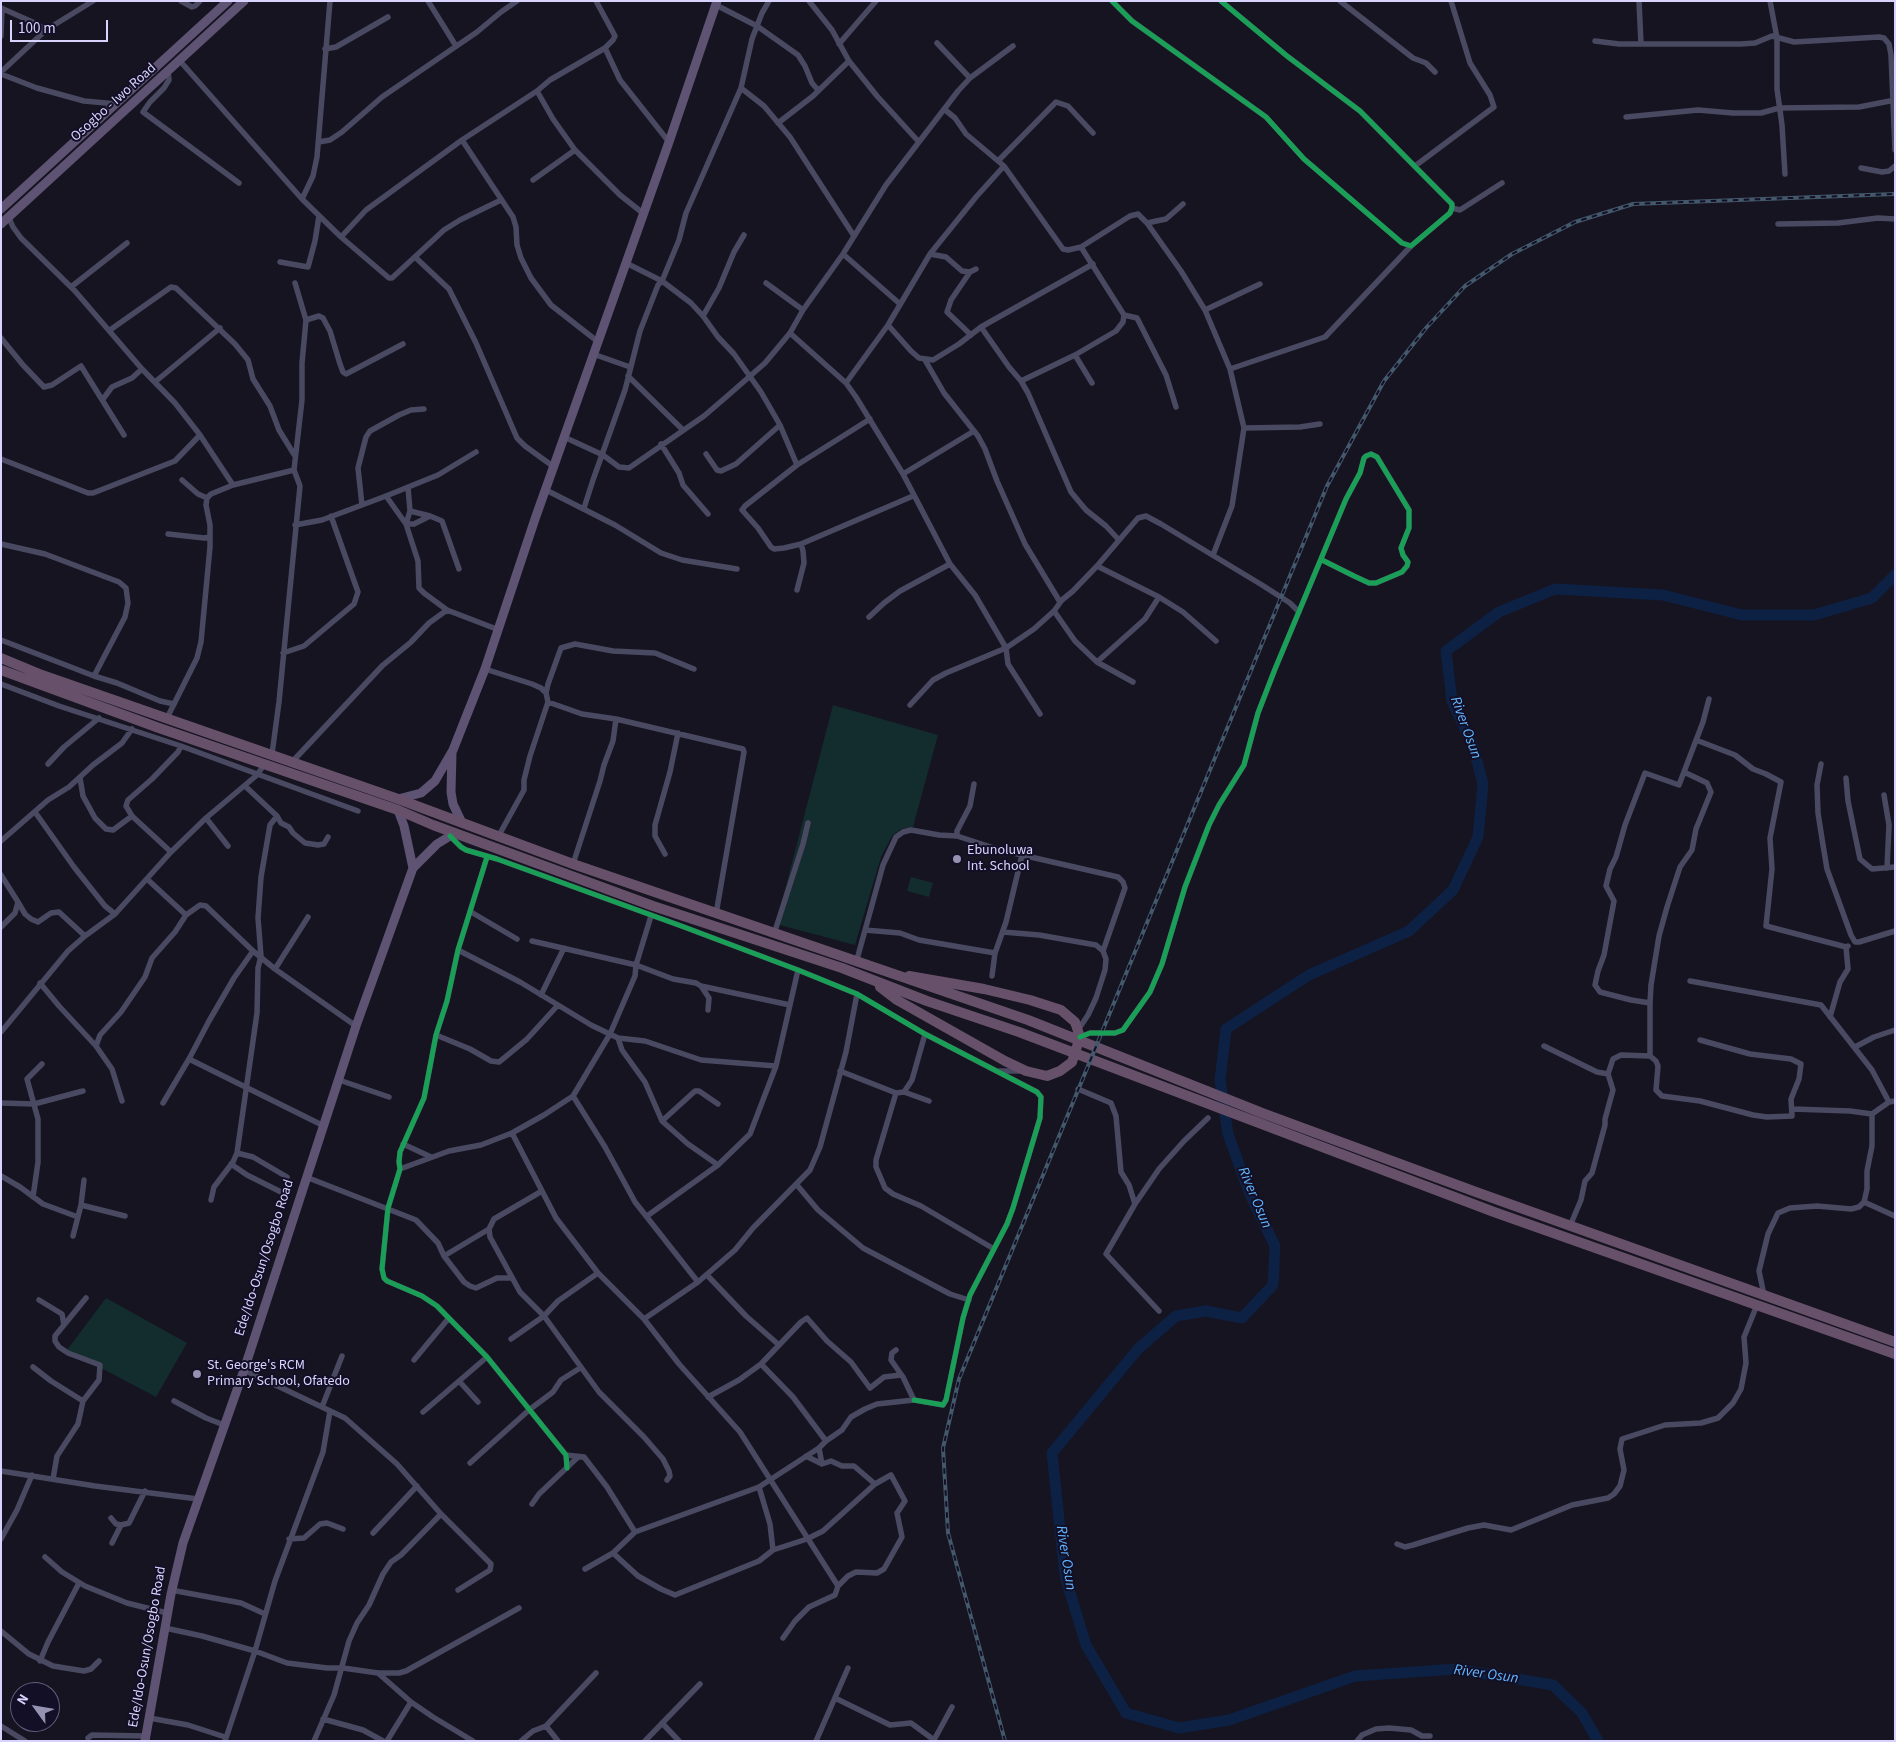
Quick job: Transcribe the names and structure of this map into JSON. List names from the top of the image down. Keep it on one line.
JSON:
{"streets":{"main road":["Osogbo - Iwo Road","Ede/Ido-Osun/Osogbo Road"]},"water":["River Osun"],"places":["Ebunoluwa Int. School","St. George's RCM Primary School, Ofatedo"],"scale_bar":"100 m","north":"top left"}
